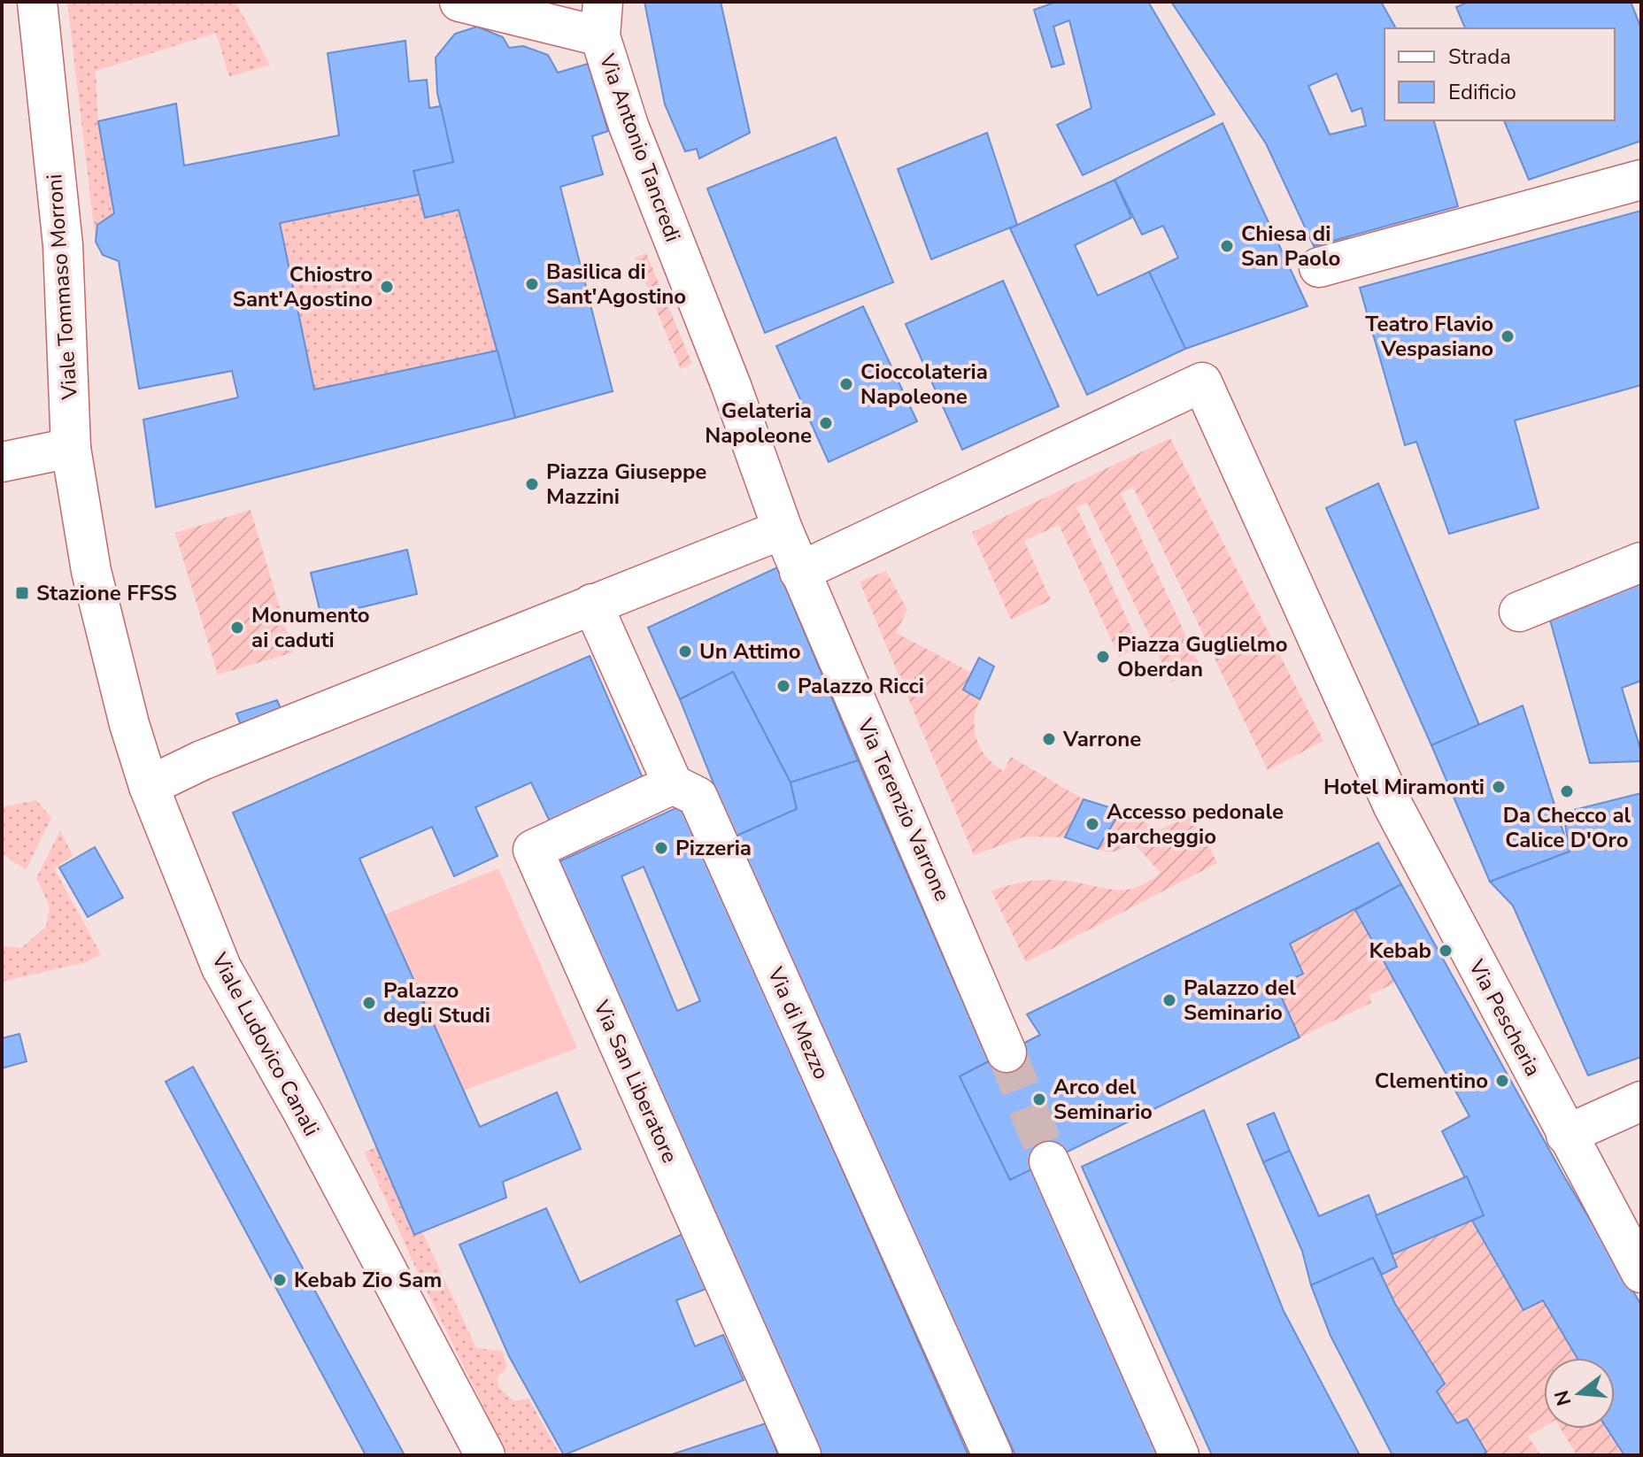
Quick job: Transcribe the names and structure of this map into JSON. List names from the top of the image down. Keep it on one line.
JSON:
{"streets":{"street":["Via Antonio Tancredi","Viale Tommaso Morroni","Via Terenzio Varrone","Via Pescheria","Via di Mezzo","Viale Ludovico Canali","Via San Liberatore"]},"crossings":[["Via Antonio Tancredi","Via Terenzio Varrone"],["Viale Tommaso Morroni","Viale Ludovico Canali"],["Via Terenzio Varrone","Via Pescheria"],["Via di Mezzo","Via San Liberatore"]],"places":{"other":["Chiesa di San Paolo","Basilica di Sant'Agostino","Chiostro Sant'Agostino","Teatro Flavio Vespasiano","Cioccolateria Napoleone","Gelateria Napoleone","Piazza Giuseppe Mazzini","Monumento ai caduti","Un Attimo","Piazza Guglielmo Oberdan","Palazzo Ricci","Varrone","Hotel Miramonti","Da Checco al Calice D'Oro","Accesso pedonale parcheggio","Pizzeria","Kebab","Palazzo del Seminario","Palazzo degli Studi","Clementino","Arco del Seminario","Kebab Zio Sam"],"transit":["Stazione FFSS"]},"legend":["Strada","Edificio"],"north":"left"}
